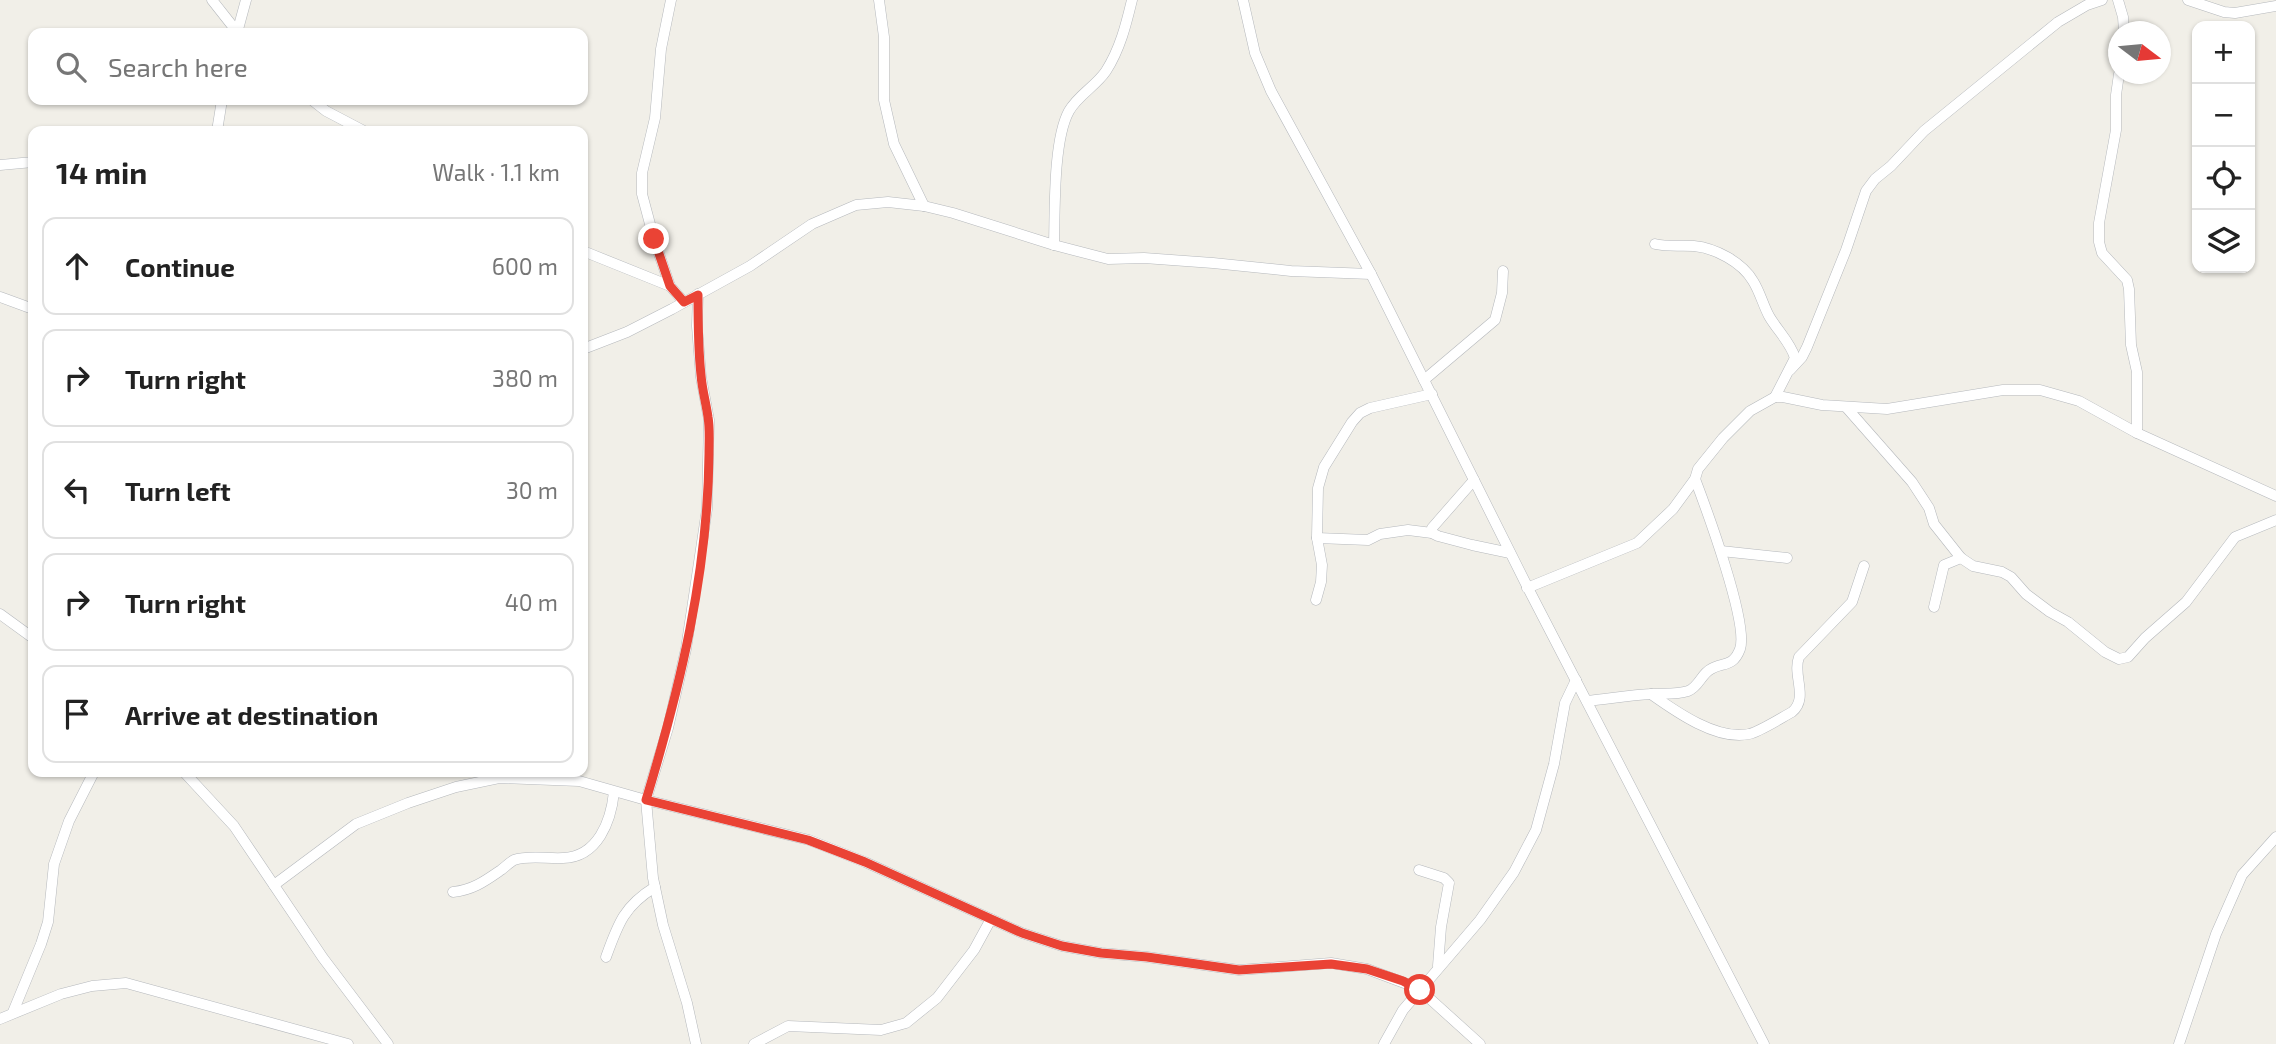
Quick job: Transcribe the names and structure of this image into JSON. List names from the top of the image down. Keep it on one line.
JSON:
{"north":"right","page":{"map_buttons":["+","−"],"search":"Search here","heading":["14 min","Walk · 1.1 km"],"list":[["Continue","600 m"],["Turn right","380 m"],["Turn left","30 m"],["Turn right","40 m"],"Arrive at destination"]}}
